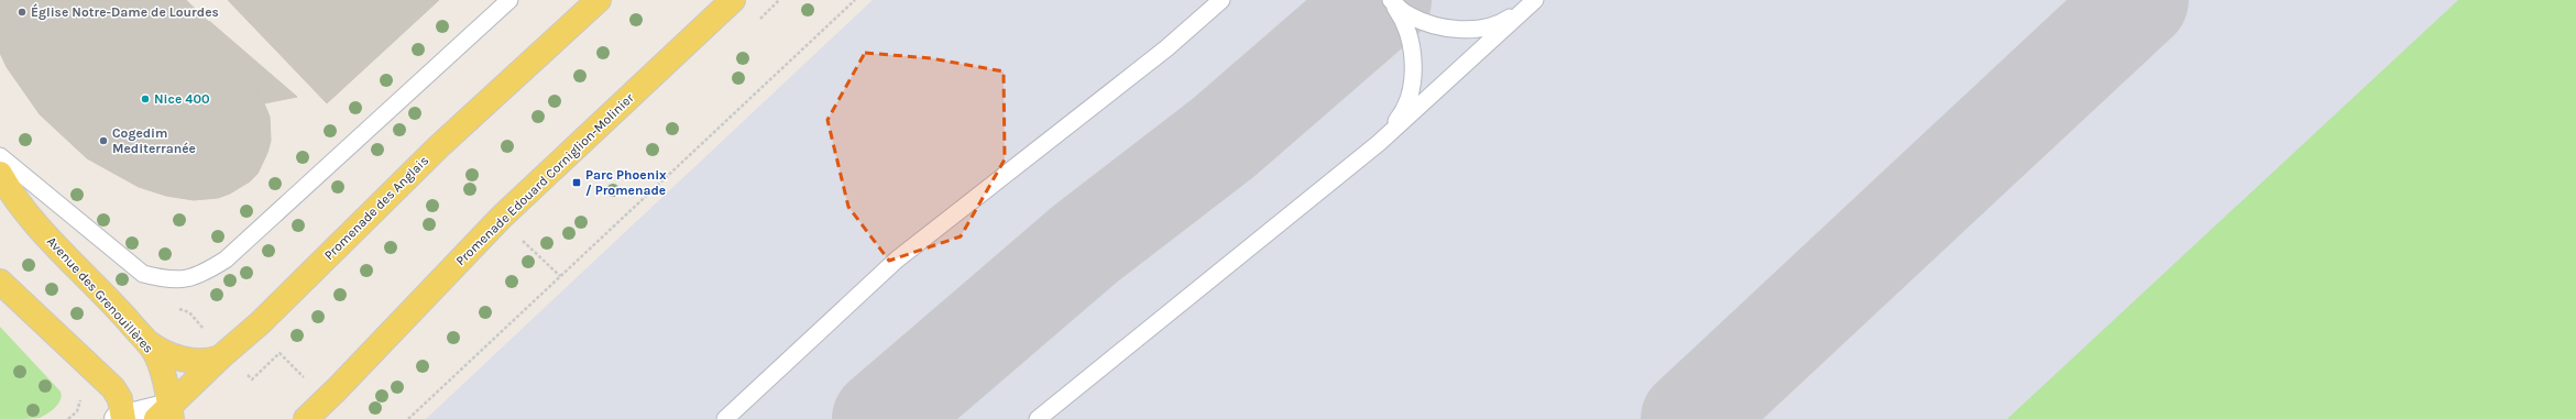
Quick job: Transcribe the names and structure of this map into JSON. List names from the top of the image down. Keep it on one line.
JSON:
{"streets":{"main road":["Promenade Edouard Corniglion-Molinier","Promenade des Anglais","Avenue des Grenouillères"]},"crossings":[["Promenade des Anglais","Avenue des Grenouillères"]],"places":{"other":["Église Notre-Dame de Lourdes","Nice 400","Cogedim Mediterranée"],"transit":["Parc Phoenix / Promenade"]}}
